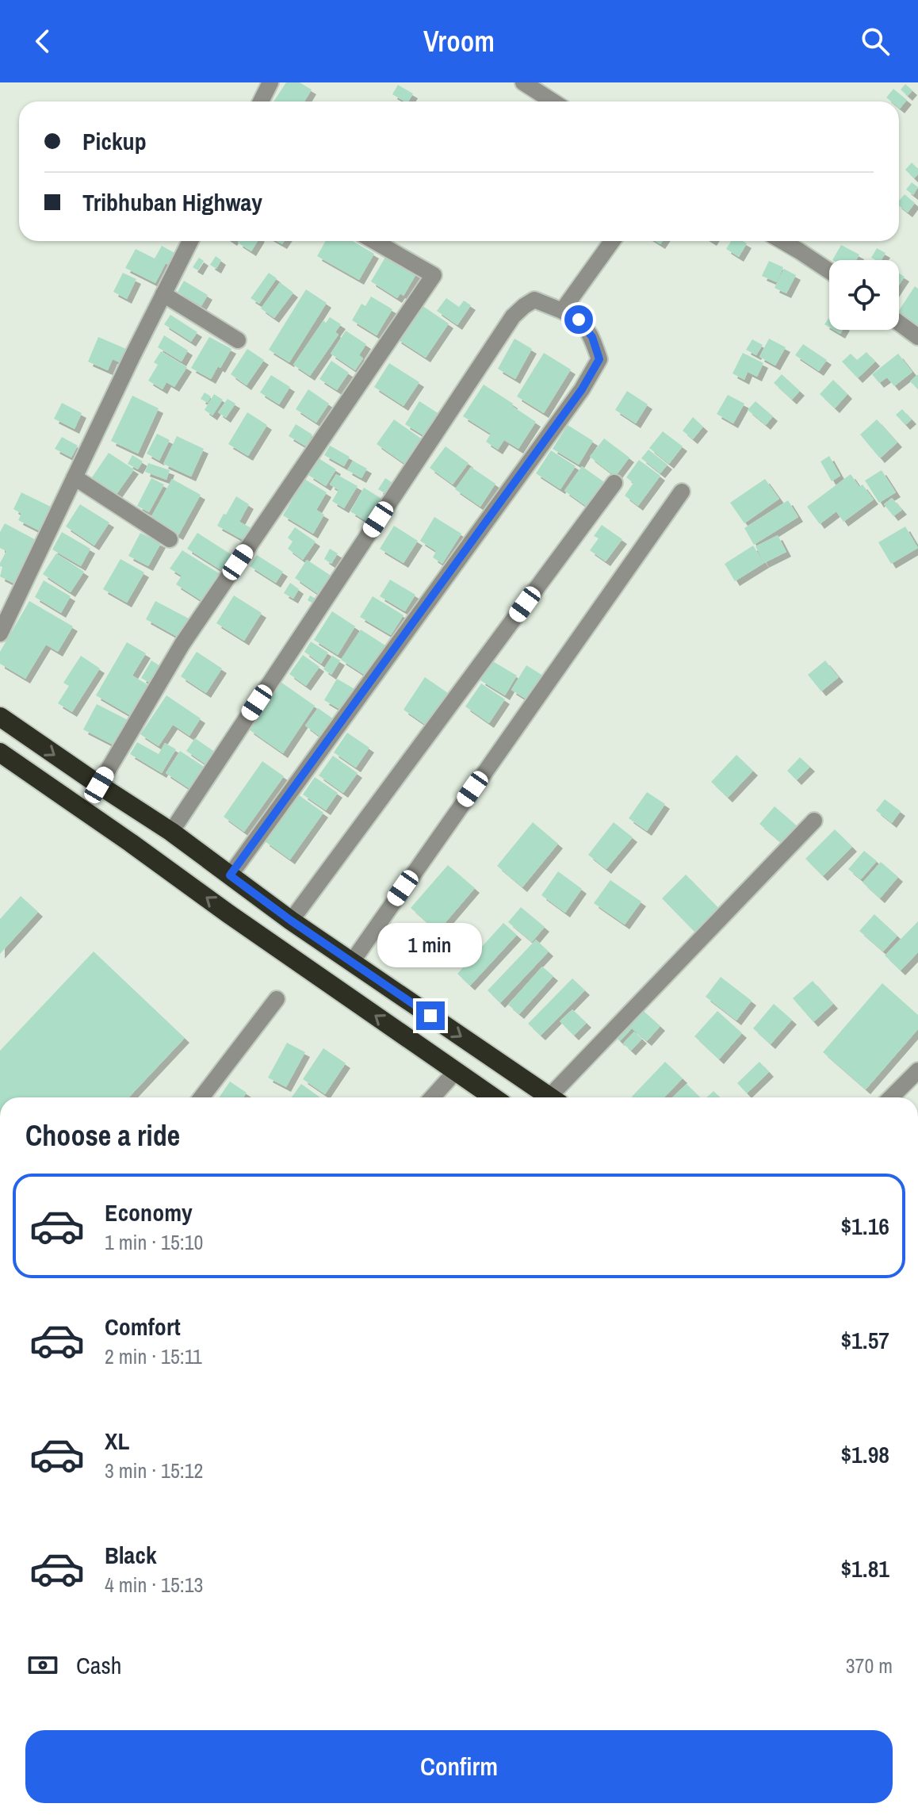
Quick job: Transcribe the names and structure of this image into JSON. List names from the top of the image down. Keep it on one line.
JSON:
{"page":{"header":"Vroom","banner":["Pickup","Tribhuban Highway"],"bubble":"1 min","heading":"Choose a ride","list":[{"name":"Economy","note":"1 min · 15:10","value":"$1.16"},{"name":"Comfort","note":"2 min · 15:11","value":"$1.57"},{"name":"XL","note":"3 min · 15:12","value":"$1.98"},{"name":"Black","note":"4 min · 15:13","value":"$1.81"}],"pay":["Cash","370 m"],"buttons":"Confirm"}}
